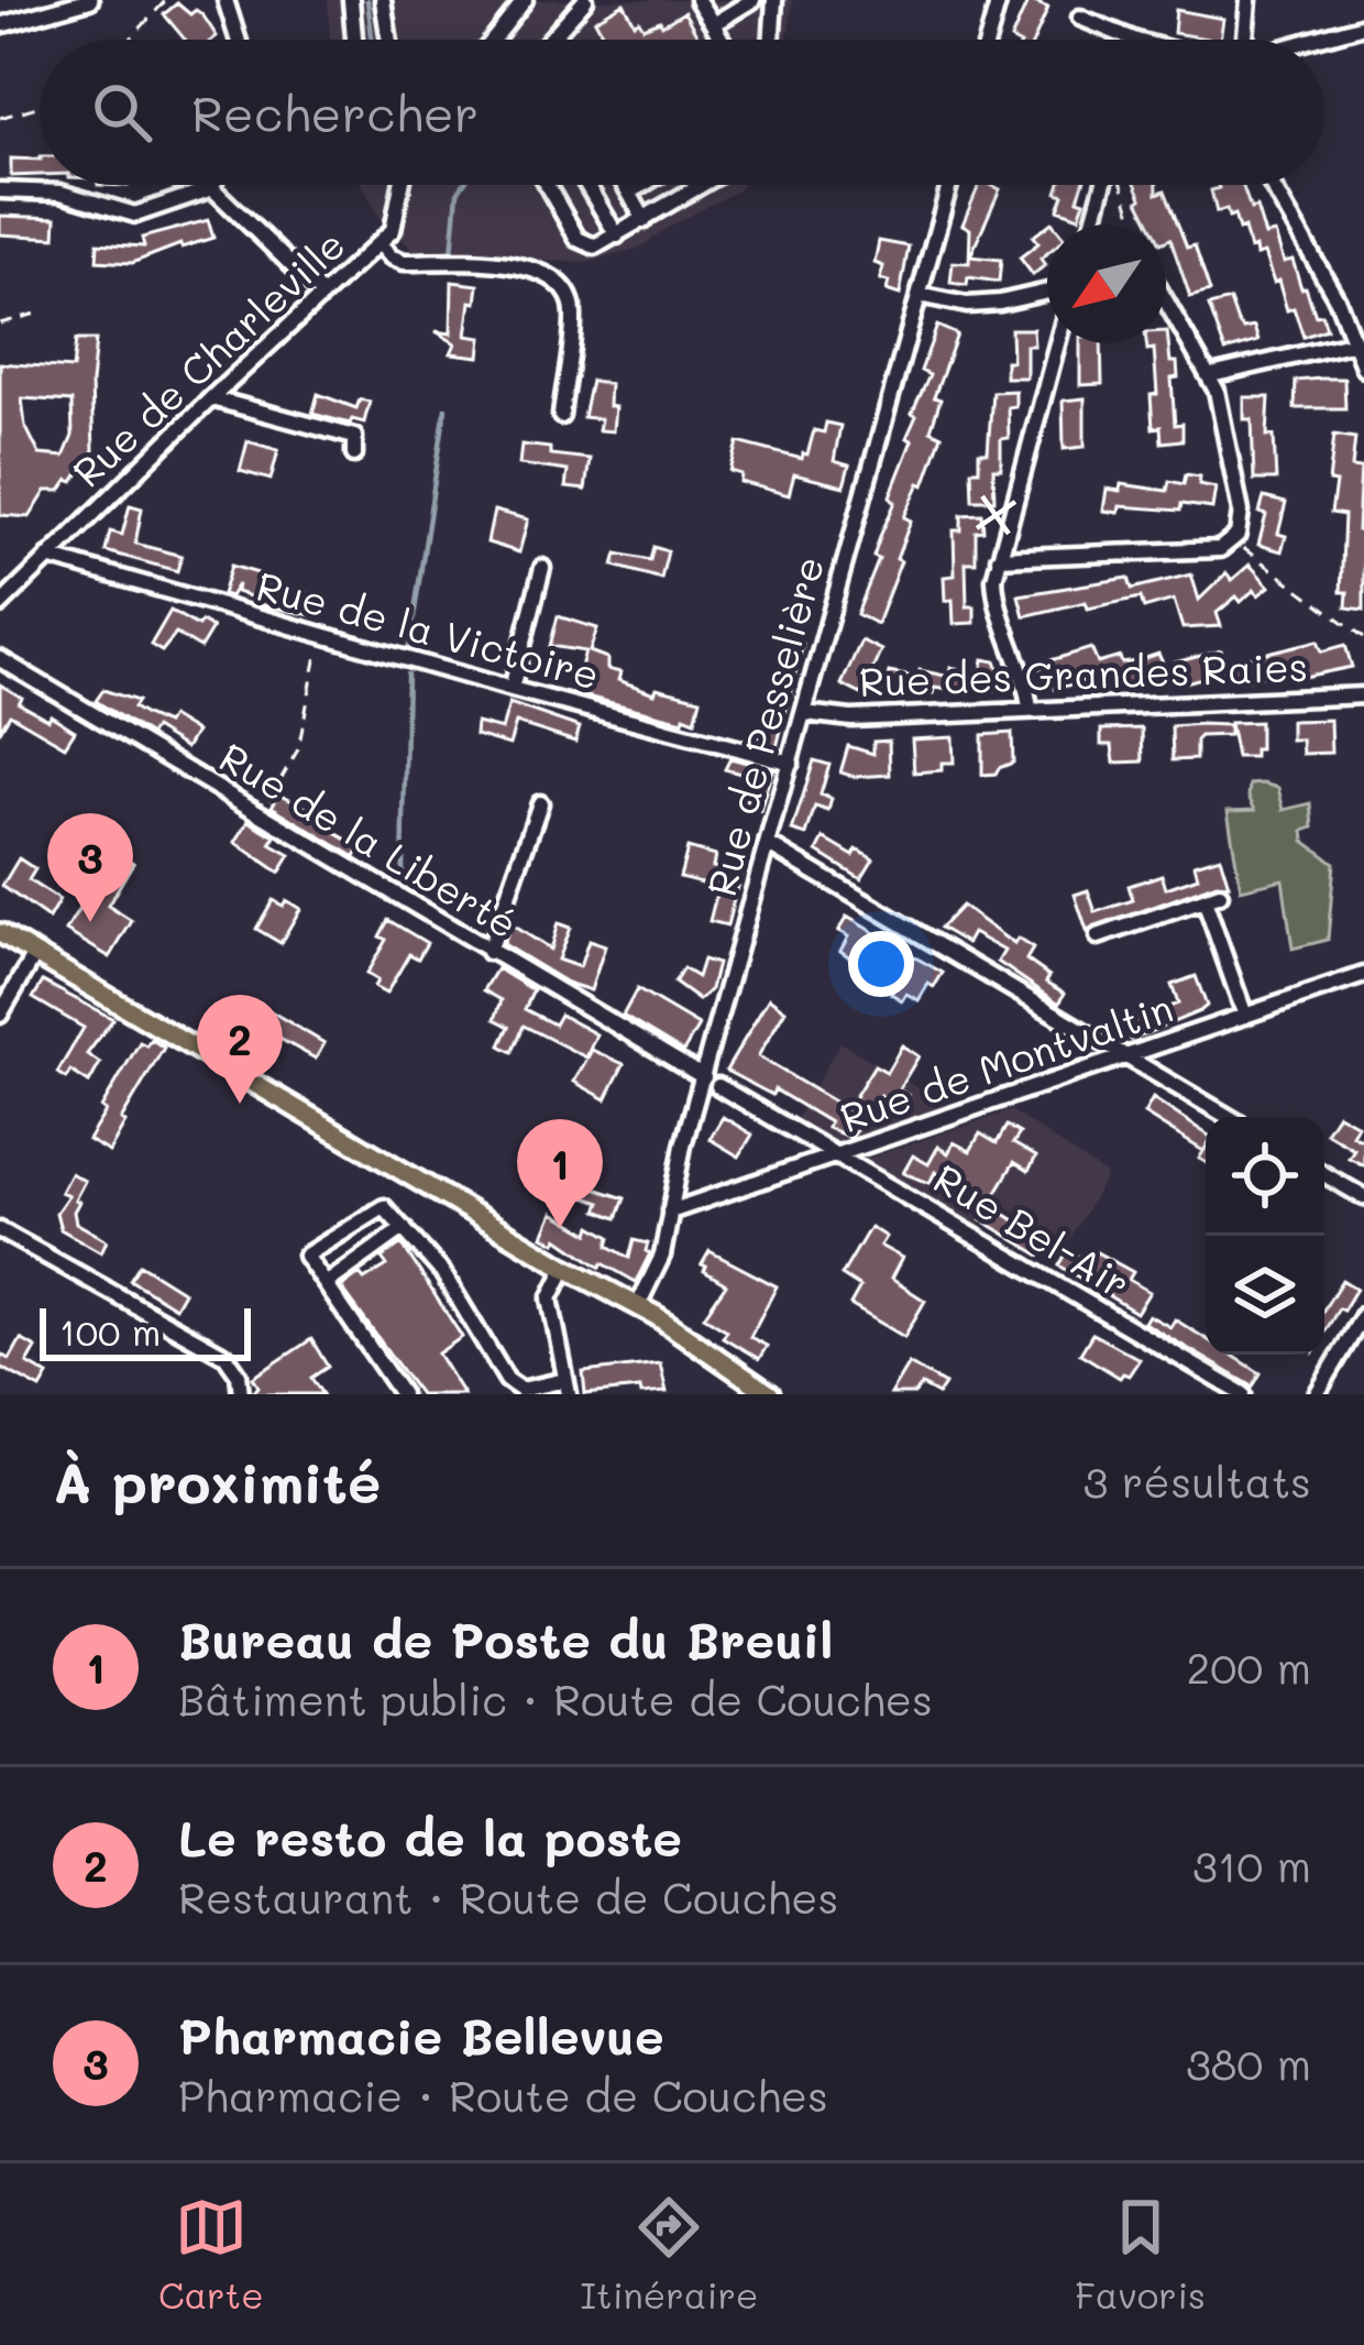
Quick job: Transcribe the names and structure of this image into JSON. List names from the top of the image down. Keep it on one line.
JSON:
{"streets":{"street":["Rue de Charleville","Rue de la Victoire","Rue des Grandes Raies","Rue de Pesselière","Rue de la Liberté","Rue de Montvaltin","Rue Bel-Air"]},"crossings":[["Rue de Charleville","Rue de la Victoire"],["Rue de la Victoire","Rue de Pesselière"],["Rue des Grandes Raies","Rue de Pesselière"],["Rue de Pesselière","Rue de la Liberté"],["Rue de Pesselière","Rue de Montvaltin"],["Rue de Pesselière","Rue Bel-Air"],["Rue de la Liberté","Rue Bel-Air"],["Rue de Montvaltin","Rue Bel-Air"]],"scale_bar":"100 m","north":"bottom left","page":{"search":"Rechercher","pins":["3","2","1"],"scale":"100 m","heading":["À proximité","3 résultats"],"list":[{"mark":"1","name":"Bureau de Poste du Breuil","note":"Bâtiment public · Route de Couches","value":"200 m"},{"mark":"2","name":"Le resto de la poste","note":"Restaurant · Route de Couches","value":"310 m"},{"mark":"3","name":"Pharmacie Bellevue","note":"Pharmacie · Route de Couches","value":"380 m"}],"nav":["Carte","Itinéraire","Favoris"]}}
